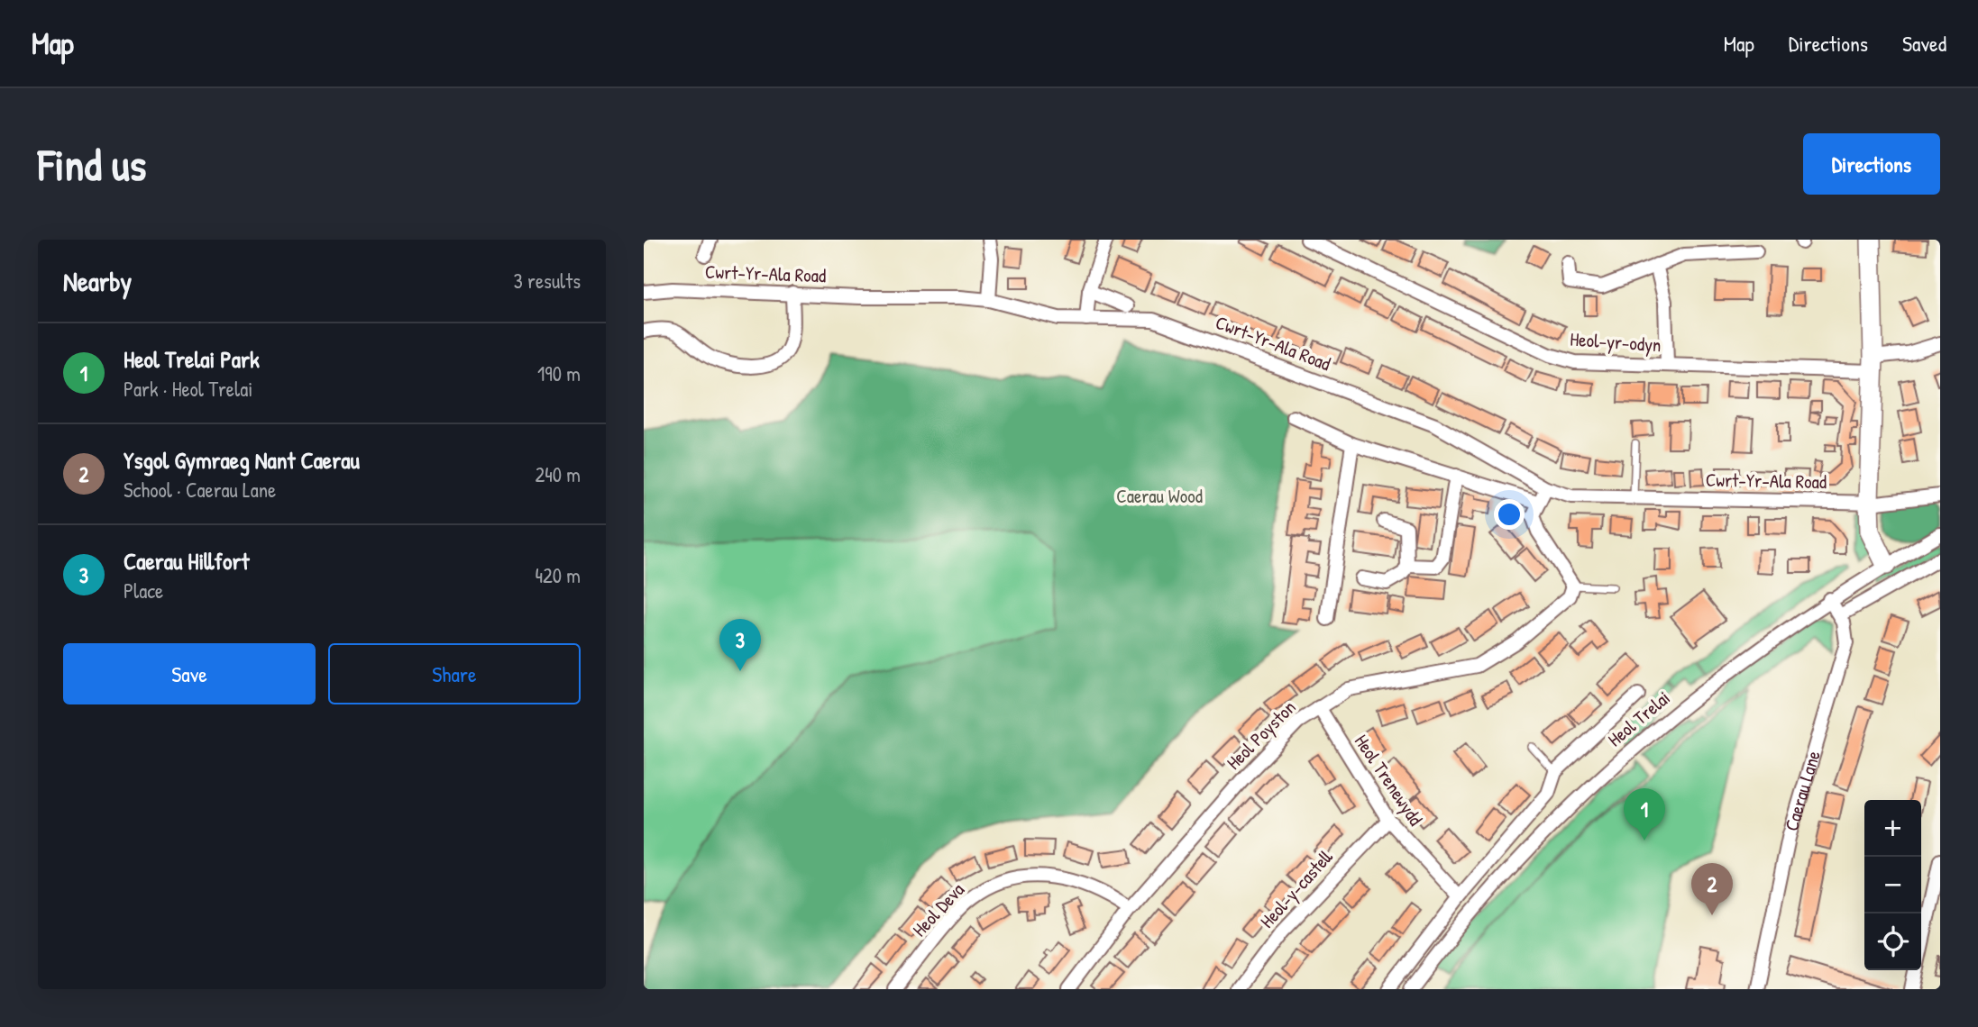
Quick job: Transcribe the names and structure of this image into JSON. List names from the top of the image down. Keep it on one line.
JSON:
{"streets":{"street":["Cwrt-Yr-Ala Road","Heol-yr-odyn","Heol Trelai","Heol Poyston","Heol Trenewydd","Caerau Lane","Heol-y-castell","Heol Deva"]},"crossings":[["Heol Trelai","Heol Trenewydd"],["Heol Trelai","Caerau Lane"],["Heol Poyston","Heol Trenewydd"],["Heol Poyston","Heol Deva"],["Heol Trenewydd","Heol-y-castell"]],"parks":["Caerau Wood"],"page":{"header":"Map","nav":["Map","Directions","Saved"],"buttons":["Directions",["Save","Share"]],"title":"Find us","heading":["Nearby","3 results"],"list":[{"mark":"1","name":"Heol Trelai Park","note":"Park · Heol Trelai","value":"190 m"},{"mark":"2","name":"Ysgol Gymraeg Nant Caerau","note":"School · Caerau Lane","value":"240 m"},{"mark":"3","name":"Caerau Hillfort","note":"Place","value":"420 m"}],"pins":["3","1","2"],"map_buttons":["+","−"]}}
